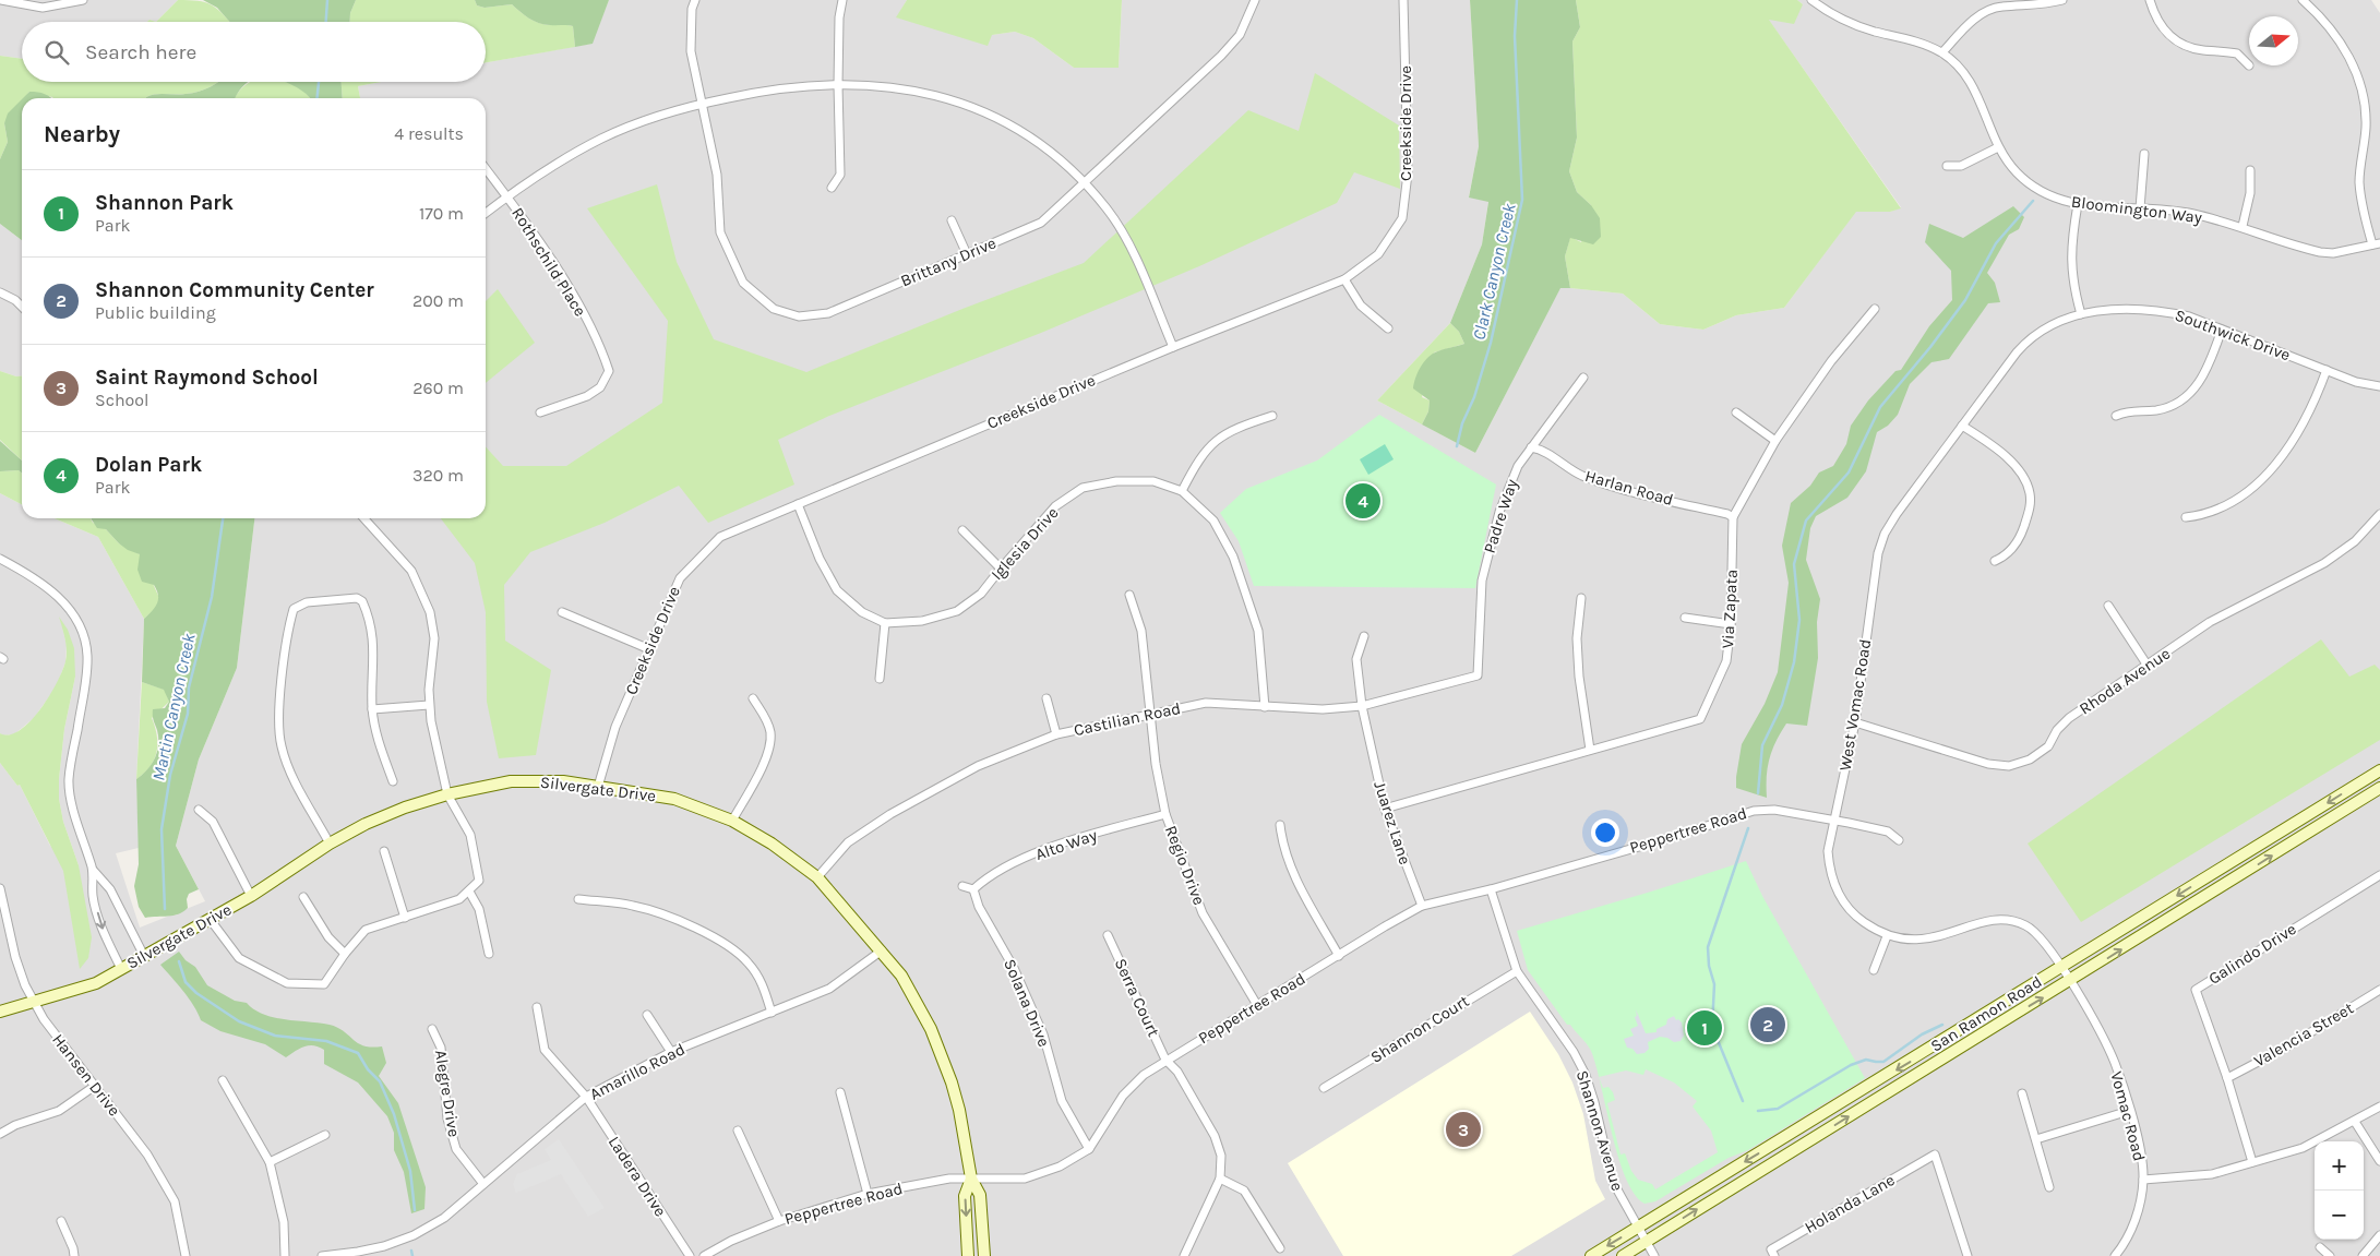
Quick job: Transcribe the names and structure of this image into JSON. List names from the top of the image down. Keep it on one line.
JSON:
{"streets":{"main road":["Silvergate Drive","San Ramon Road"],"street":["Creekside Drive","Bloomington Way","Rothschild Place","Brittany Drive","Southwick Drive","Harlan Road","Padre Way","Iglesia Drive","Via Zapata","Rhoda Avenue","West Vomac Road","Castilian Road","Juarez Lane","Peppertree Road","Alto Way","Regio Drive","Galindo Drive","Serra Court","Solana Drive","Shannon Court","Valencia Street","Amarillo Road","Hansen Drive","Alegre Drive","Vomac Road","Shannon Avenue","Ladera Drive","Holanda Lane"]},"crossings":[["Creekside Drive","Iglesia Drive"],["Creekside Drive","Silvergate Drive"],["Southwick Drive","West Vomac Road"],["Harlan Road","Padre Way"],["Harlan Road","Via Zapata"],["Padre Way","Castilian Road"],["Iglesia Drive","Castilian Road"],["Via Zapata","Juarez Lane"],["Rhoda Avenue","West Vomac Road"],["West Vomac Road","Peppertree Road"],["West Vomac Road","San Ramon Road"],["West Vomac Road","Vomac Road"],["Castilian Road","Silvergate Drive"],["Castilian Road","Juarez Lane"],["Castilian Road","Regio Drive"],["Silvergate Drive","Peppertree Road"],["Silvergate Drive","Amarillo Road"],["Silvergate Drive","Hansen Drive"],["Juarez Lane","Peppertree Road"],["Peppertree Road","Regio Drive"],["Peppertree Road","Serra Court"],["Peppertree Road","Solana Drive"],["Peppertree Road","Shannon Avenue"],["Alto Way","Regio Drive"],["Alto Way","Solana Drive"],["Galindo Drive","Valencia Street"],["San Ramon Road","Vomac Road"],["San Ramon Road","Shannon Avenue"],["Shannon Court","Shannon Avenue"],["Amarillo Road","Alegre Drive"],["Amarillo Road","Ladera Drive"]],"water":["Clark Canyon Creek","Martin Canyon Creek"],"north":"right","page":{"search":"Search here","heading":["Nearby","4 results"],"list":[{"mark":"1","name":"Shannon Park","note":"Park","value":"170 m"},{"mark":"2","name":"Shannon Community Center","note":"Public building","value":"200 m"},{"mark":"3","name":"Saint Raymond School","note":"School","value":"260 m"},{"mark":"4","name":"Dolan Park","note":"Park","value":"320 m"}],"pins":["4","2","1","3"],"map_buttons":["+","−"]}}
